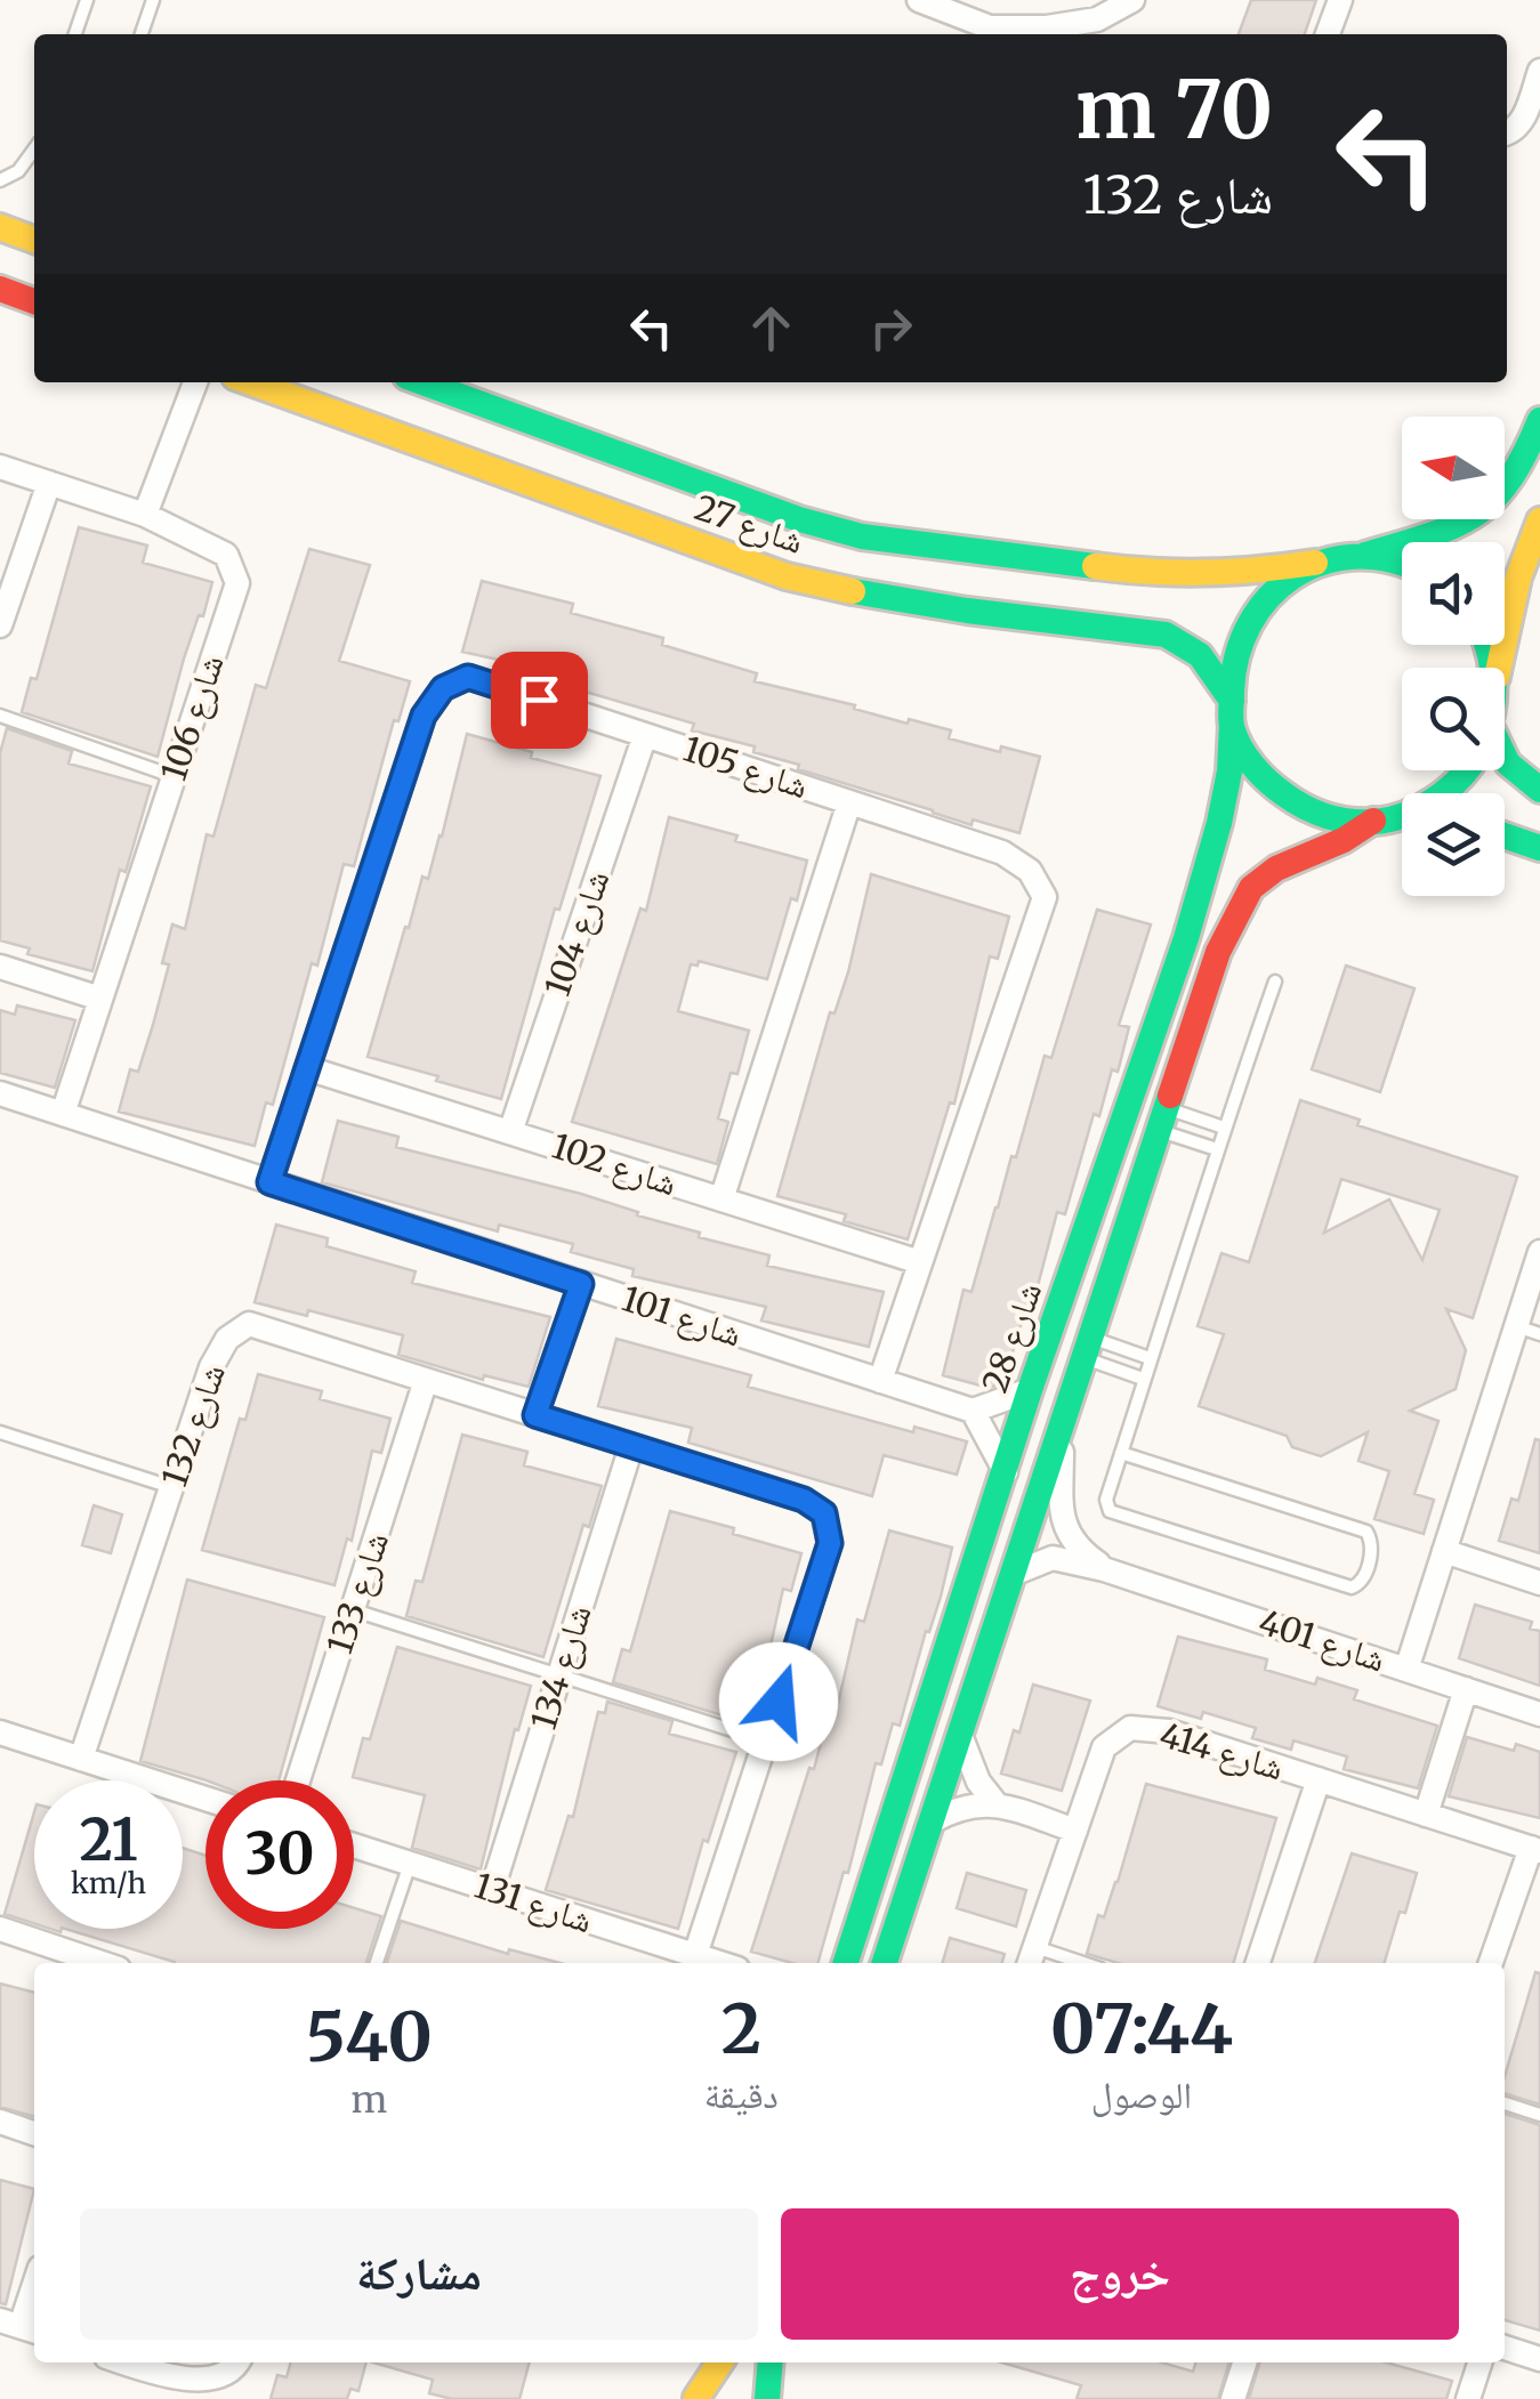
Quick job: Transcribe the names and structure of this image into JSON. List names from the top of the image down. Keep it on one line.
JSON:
{"streets":{"street":["شارع 27","شارع 106","شارع 105","شارع 104","شارع 102","شارع 101","شارع 28","شارع 132","شارع 133","شارع 401","شارع 134","شارع 414","شارع 131"]},"crossings":[["شارع 27","شارع 28"],["شارع 106","شارع 101"],["شارع 105","شارع 104"],["شارع 105","شارع 102"],["شارع 105","شارع 101"],["شارع 104","شارع 102"],["شارع 28","شارع 401"],["شارع 132","شارع 133"],["شارع 132","شارع 134"],["شارع 132","شارع 131"],["شارع 134","شارع 131"]],"north":"left","page":{"turn":["70 m","شارع 132"],"speed":"21 km/h","limit":"30","eta":["07:44","الوصول","2","دقيقة","540","m"],"buttons":["خروج","مشاركة"]}}
